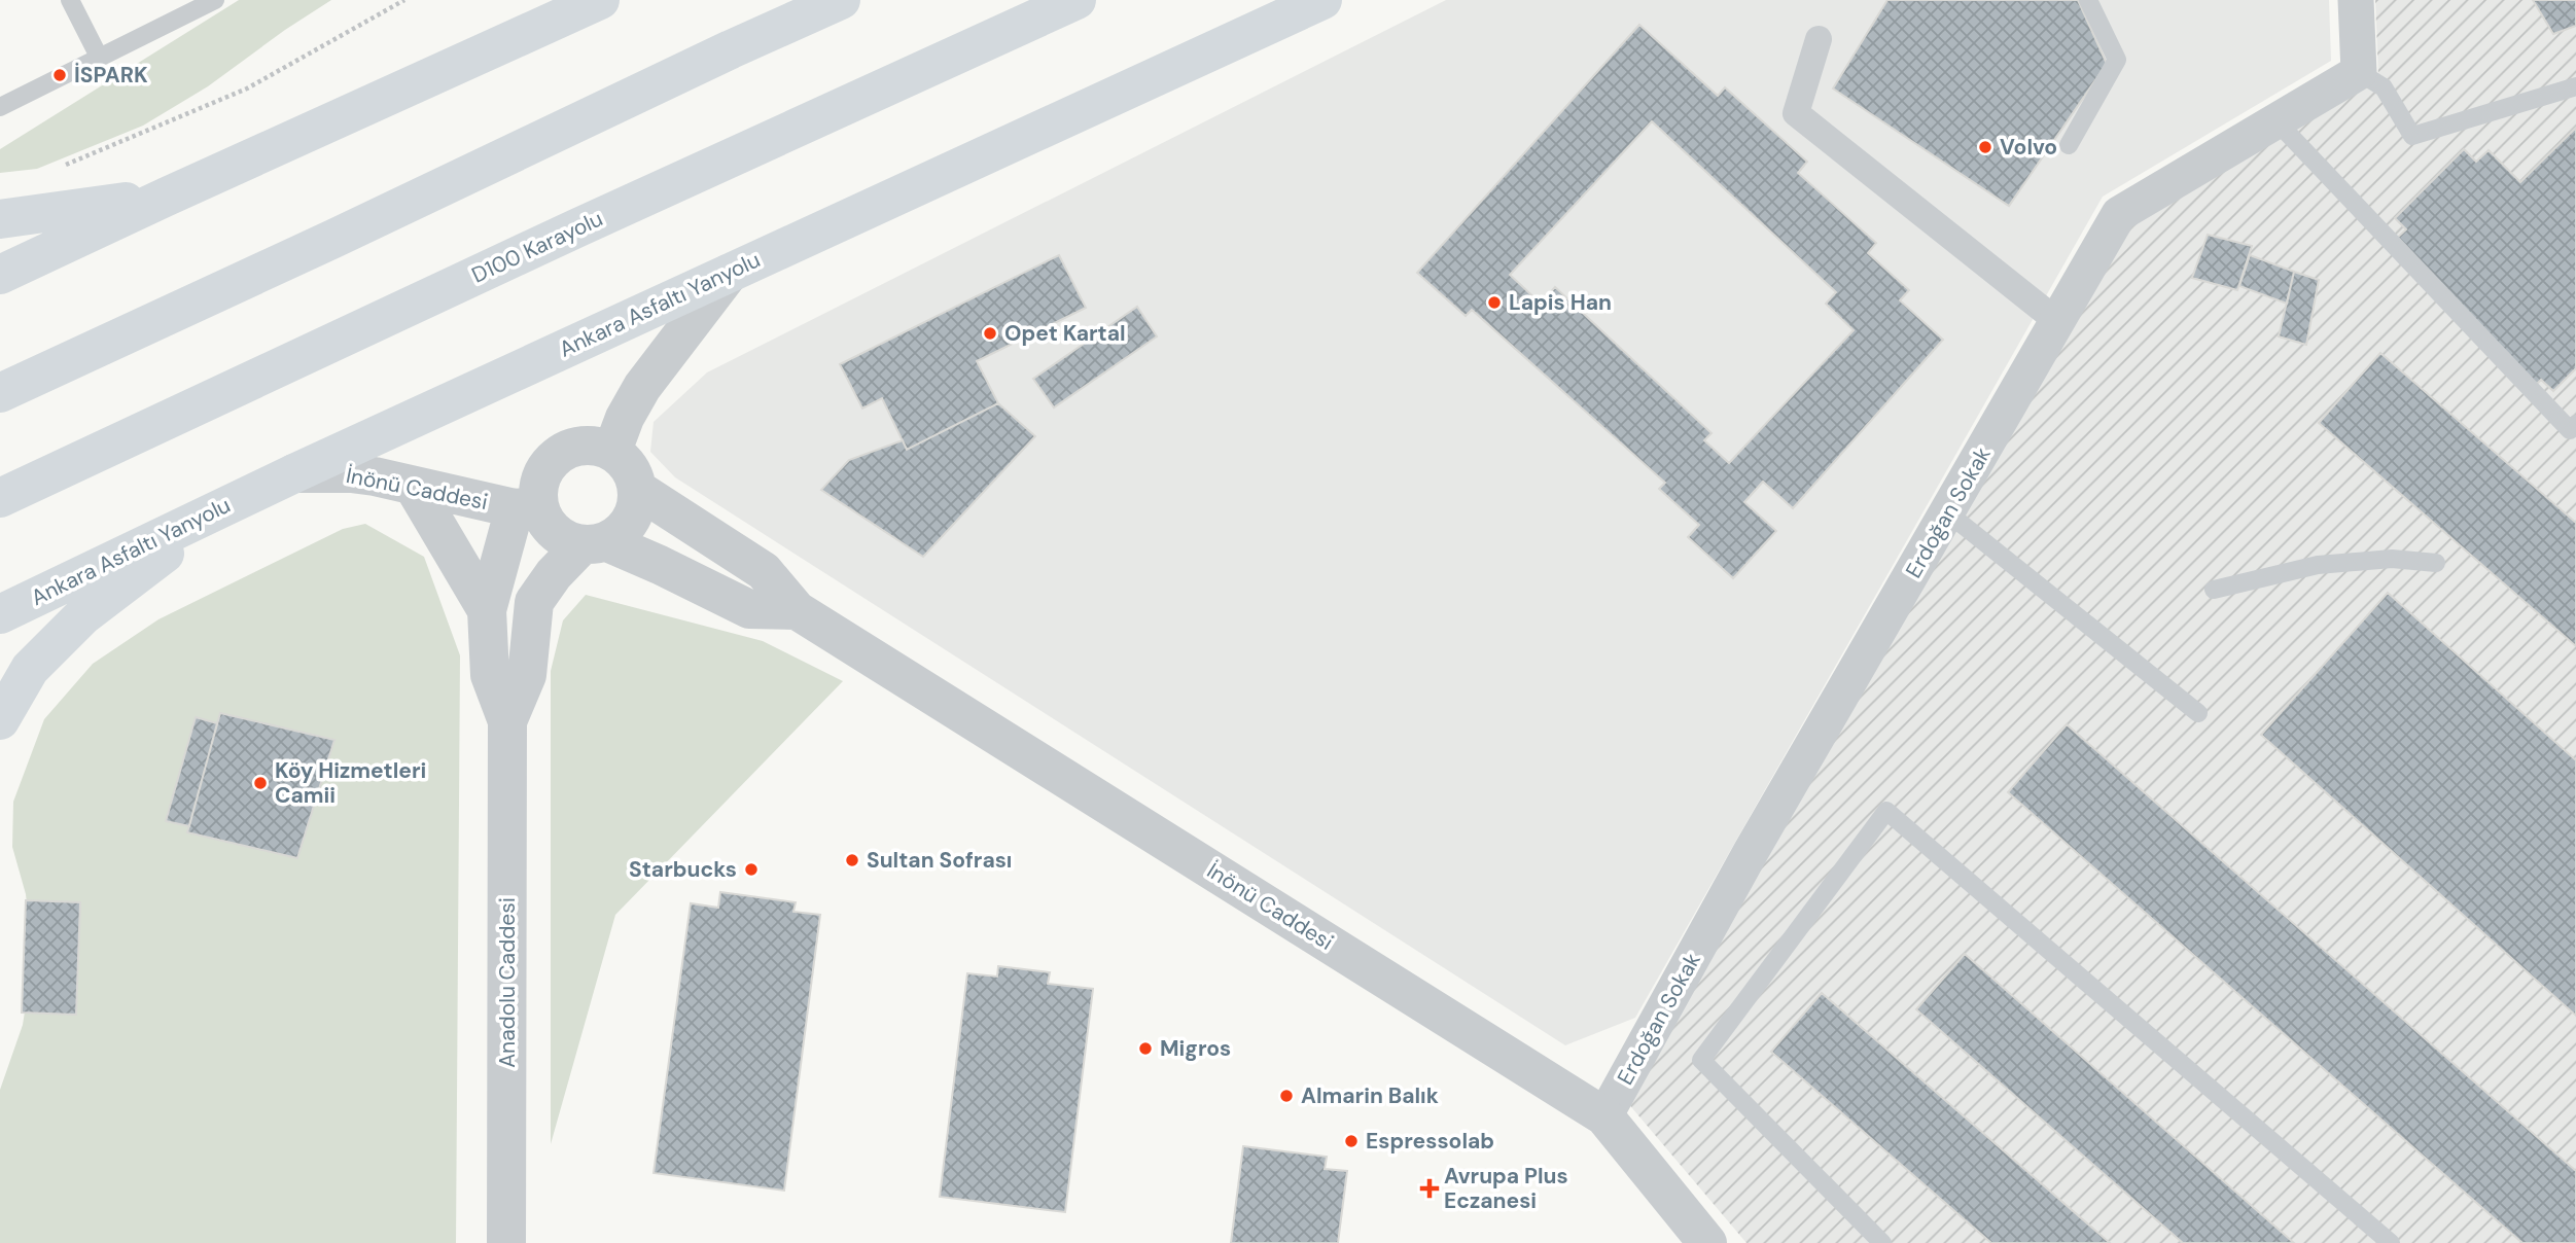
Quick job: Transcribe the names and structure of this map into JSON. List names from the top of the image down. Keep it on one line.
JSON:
{"streets":{"main road":["D100 Karayolu","Ankara Asfaltı Yanyolu"],"street":["İnönü Caddesi","Erdoğan Sokak","Anadolu Caddesi"]},"crossings":[["Ankara Asfaltı Yanyolu","İnönü Caddesi"],["İnönü Caddesi","Erdoğan Sokak"],["İnönü Caddesi","Anadolu Caddesi"]],"places":{"other":["İSPARK","Volvo","Lapis Han","Opet Kartal","Köy Hizmetleri Camii","Sultan Sofrası","Starbucks","Migros","Almarin Balık","Espressolab"],"health":["Avrupa Plus Eczanesi"]}}
